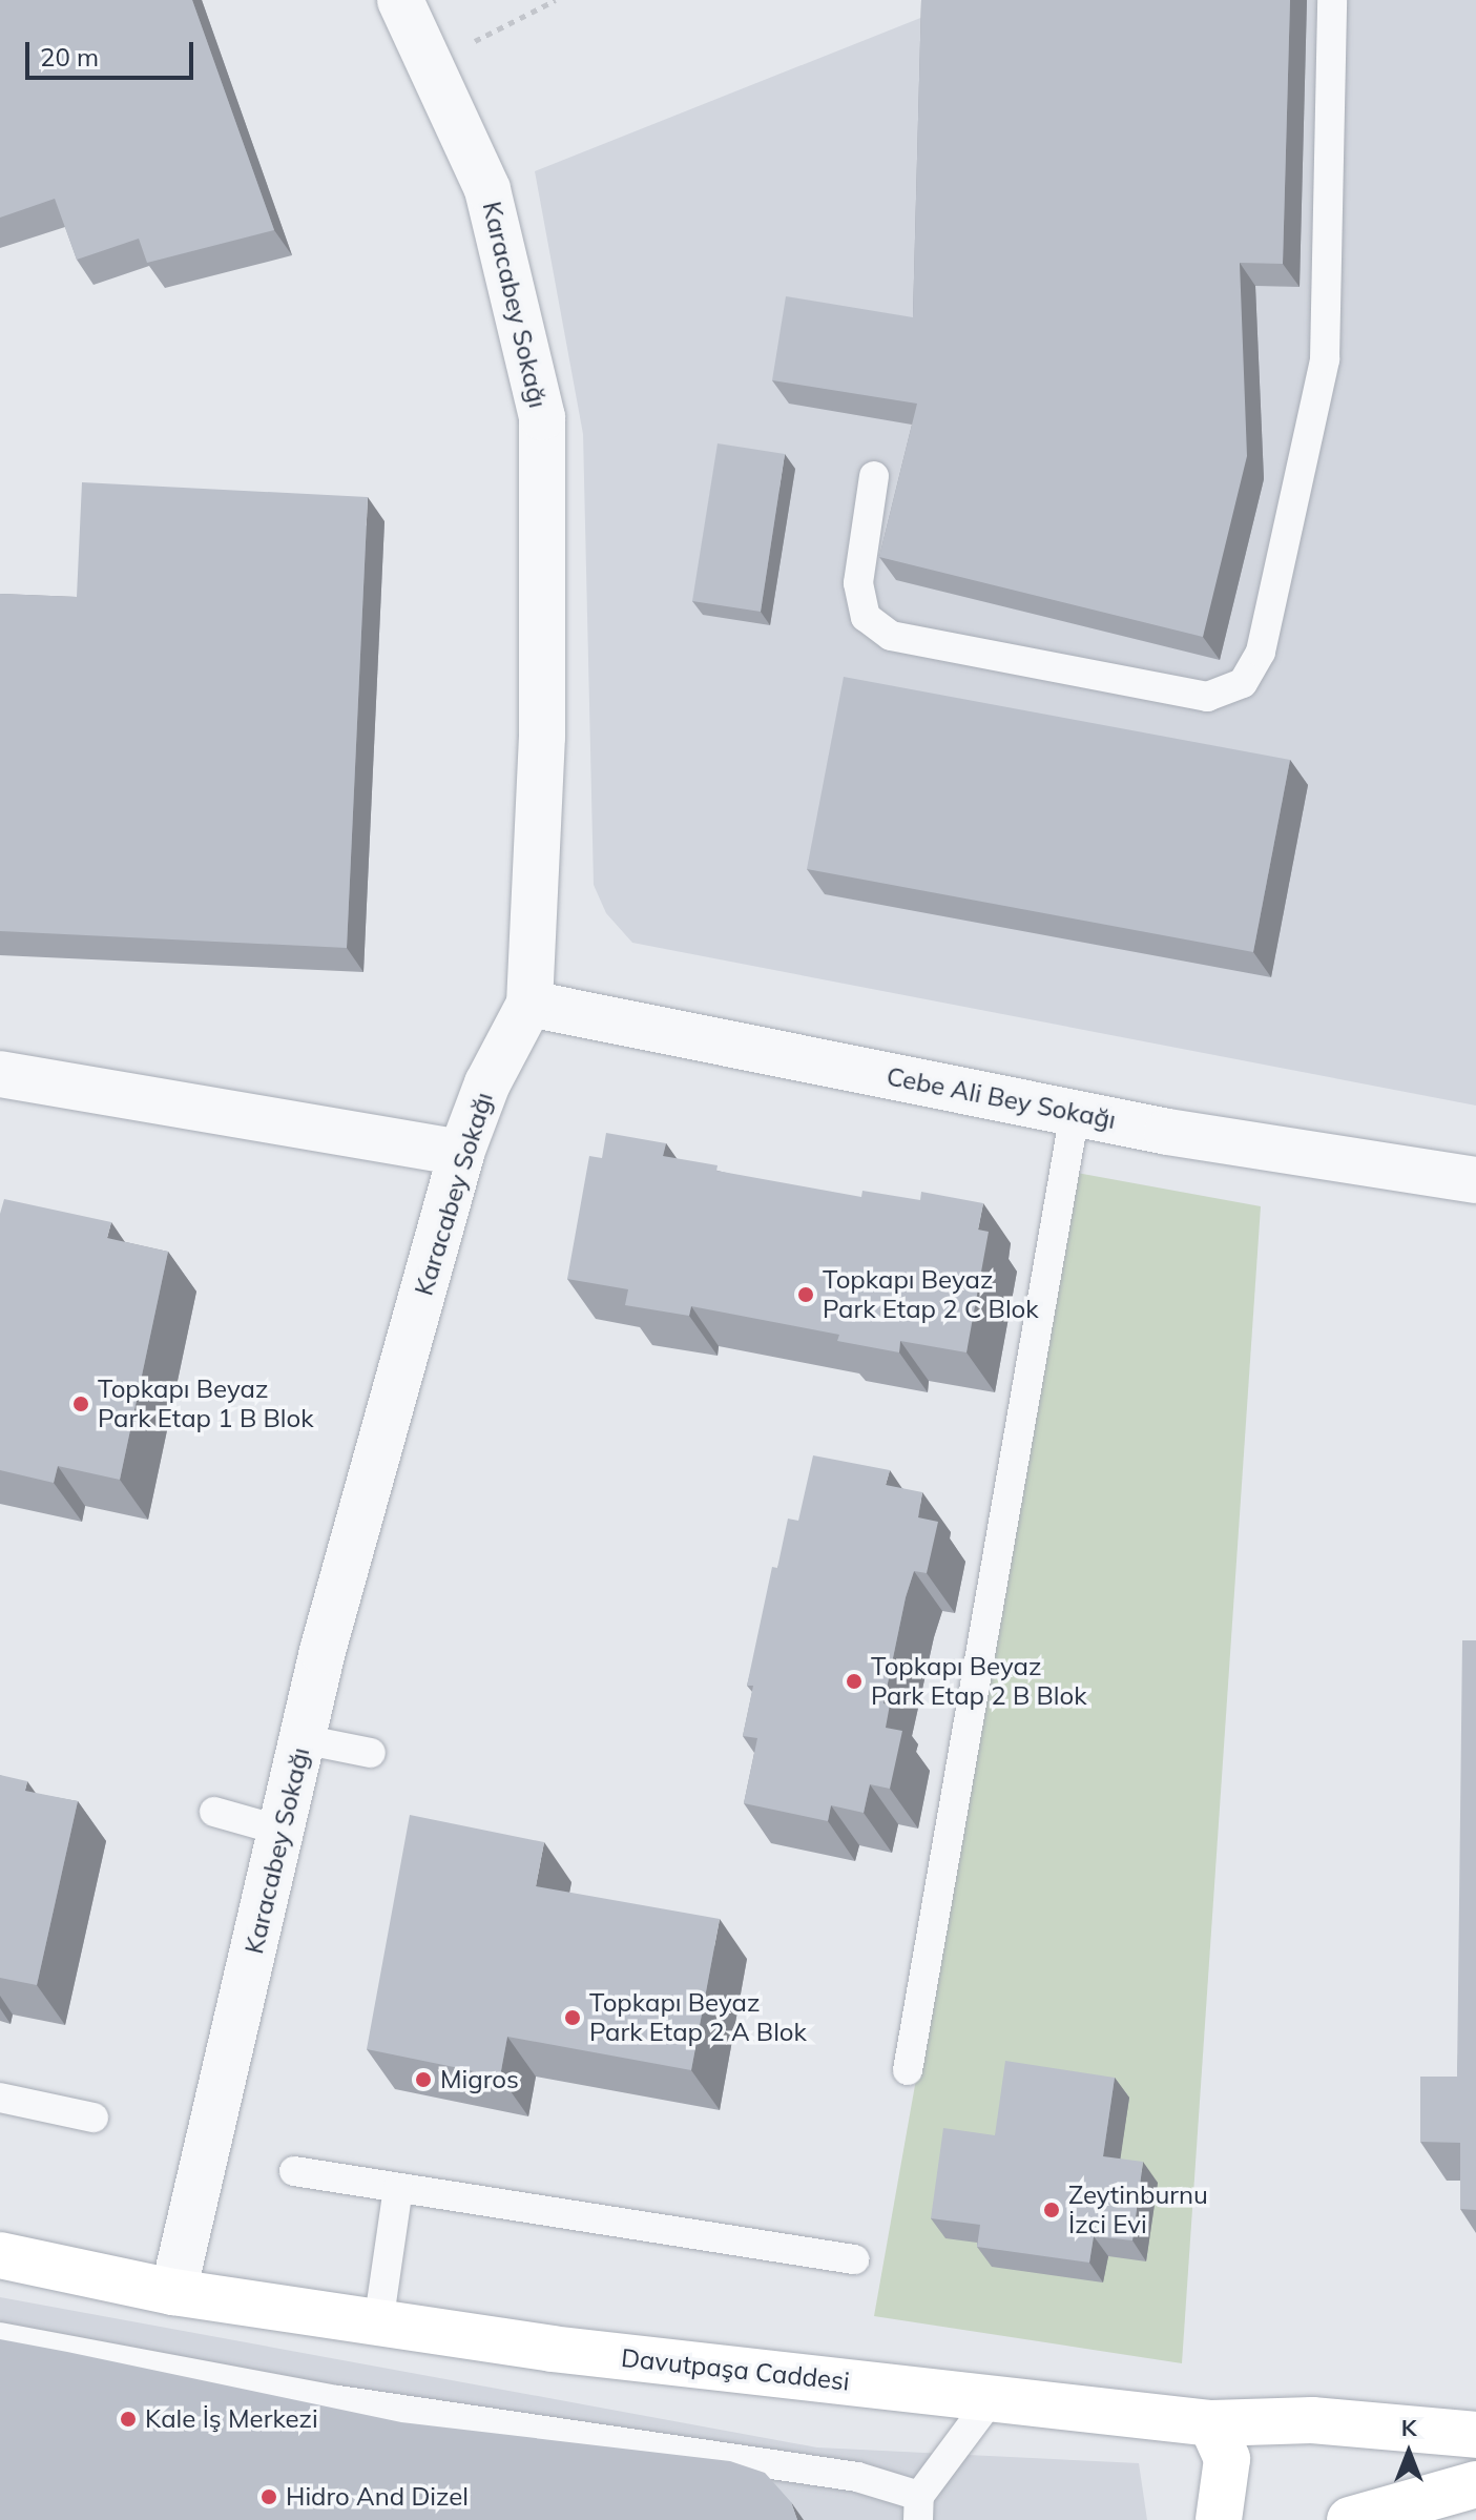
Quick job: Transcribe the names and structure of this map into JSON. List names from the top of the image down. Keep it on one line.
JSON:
{"streets":{"main road":["Davutpaşa Caddesi"],"street":["Karacabey Sokağı","Cebe Ali Bey Sokağı"]},"crossings":[["Karacabey Sokağı","Cebe Ali Bey Sokağı"],["Karacabey Sokağı","Davutpaşa Caddesi"]],"places":["Topkapı Beyaz Park Etap 2 C Blok","Topkapı Beyaz Park Etap 1 B Blok","Topkapı Beyaz Park Etap 2 B Blok","Topkapı Beyaz Park Etap 2 A Blok","Migros","Zeytinburnu İzci Evi","Kale İş Merkezi","Hidro And Dizel"],"scale_bar":"20 m","north":"top"}
